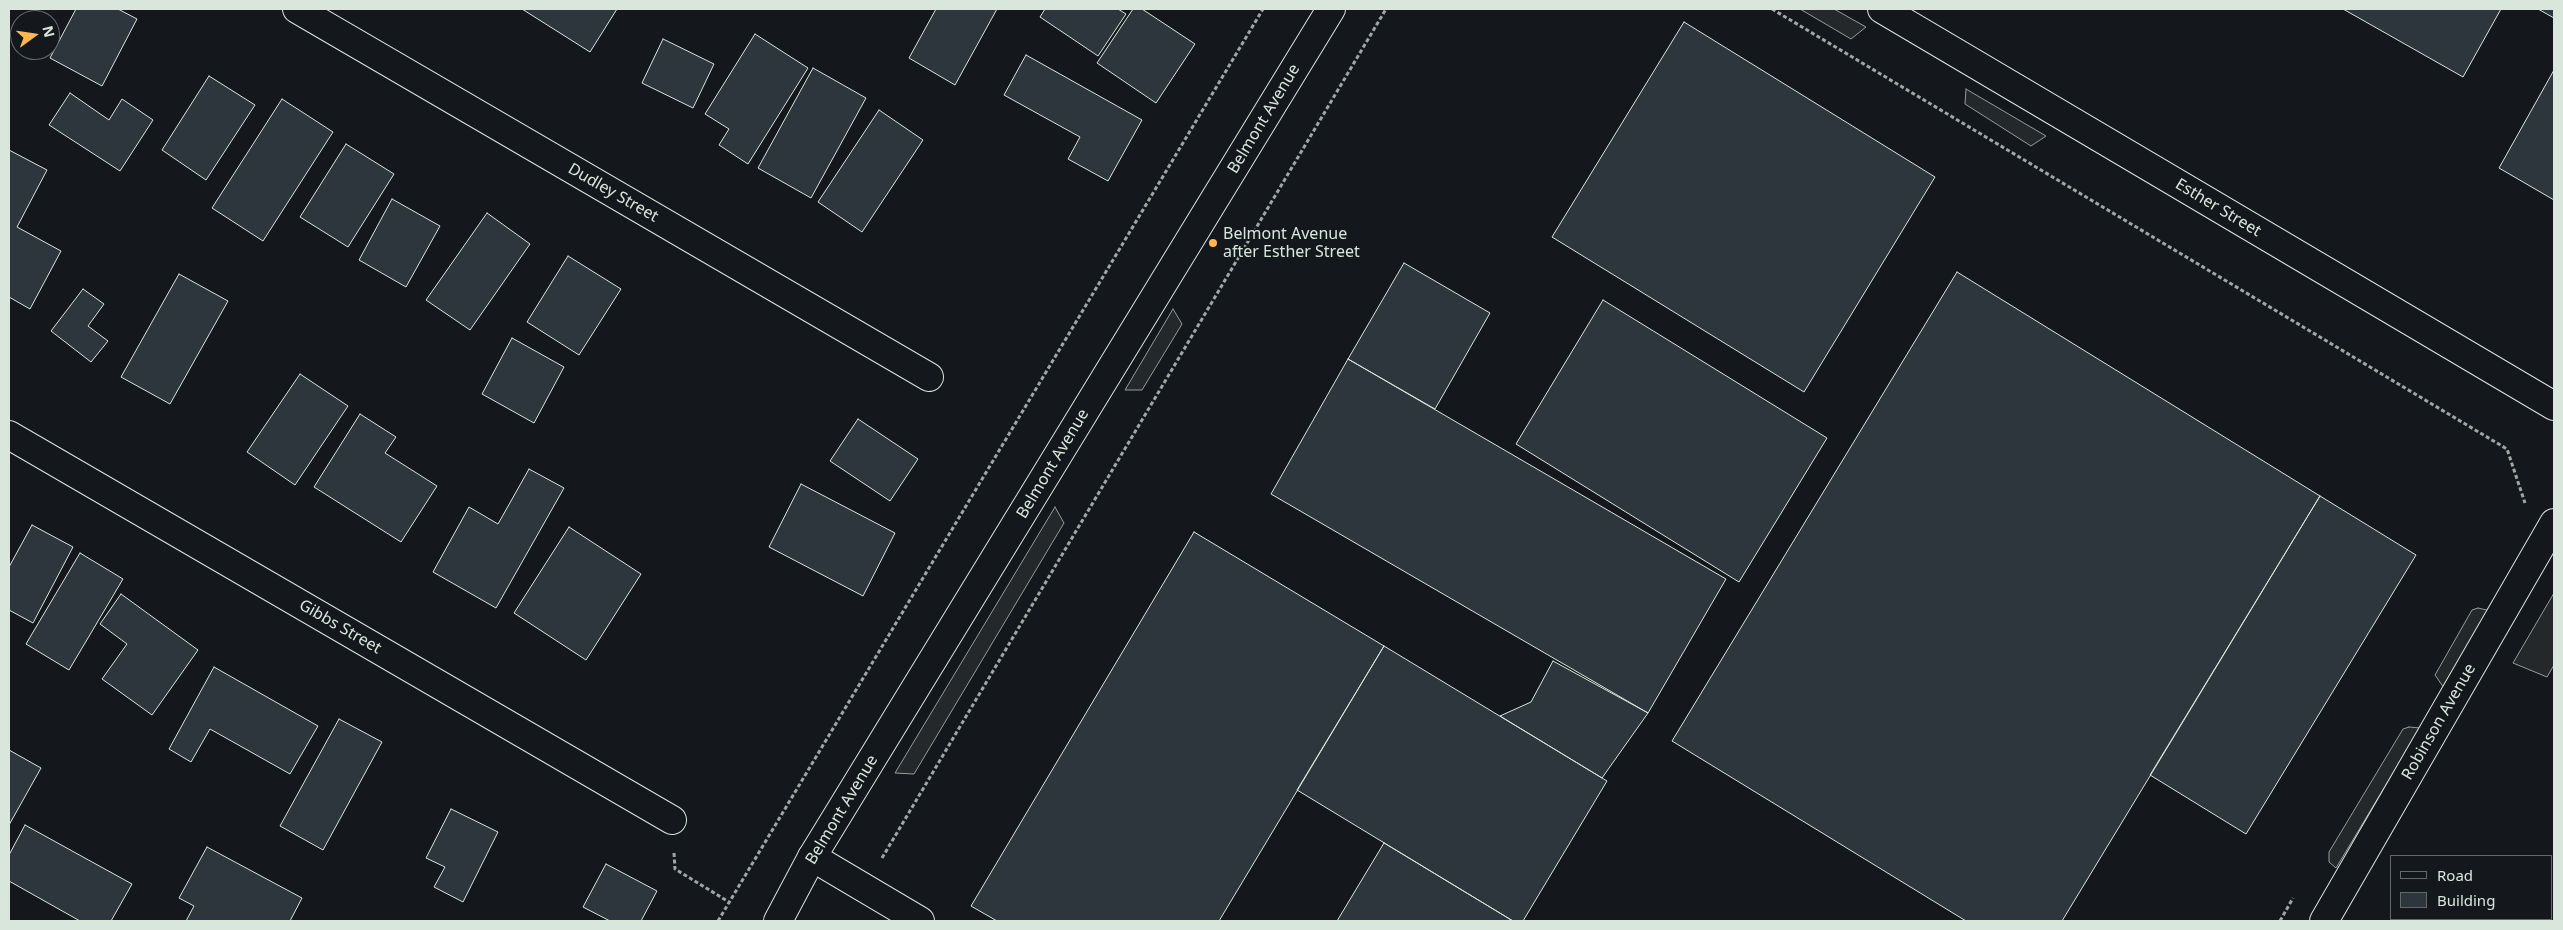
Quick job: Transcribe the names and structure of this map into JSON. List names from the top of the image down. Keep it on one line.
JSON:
{"streets":{"street":["Belmont Avenue","Dudley Street","Esther Street","Gibbs Street","Robinson Avenue"]},"places":["Belmont Avenue after Esther Street"],"legend":["Road","Building"],"north":"right"}
